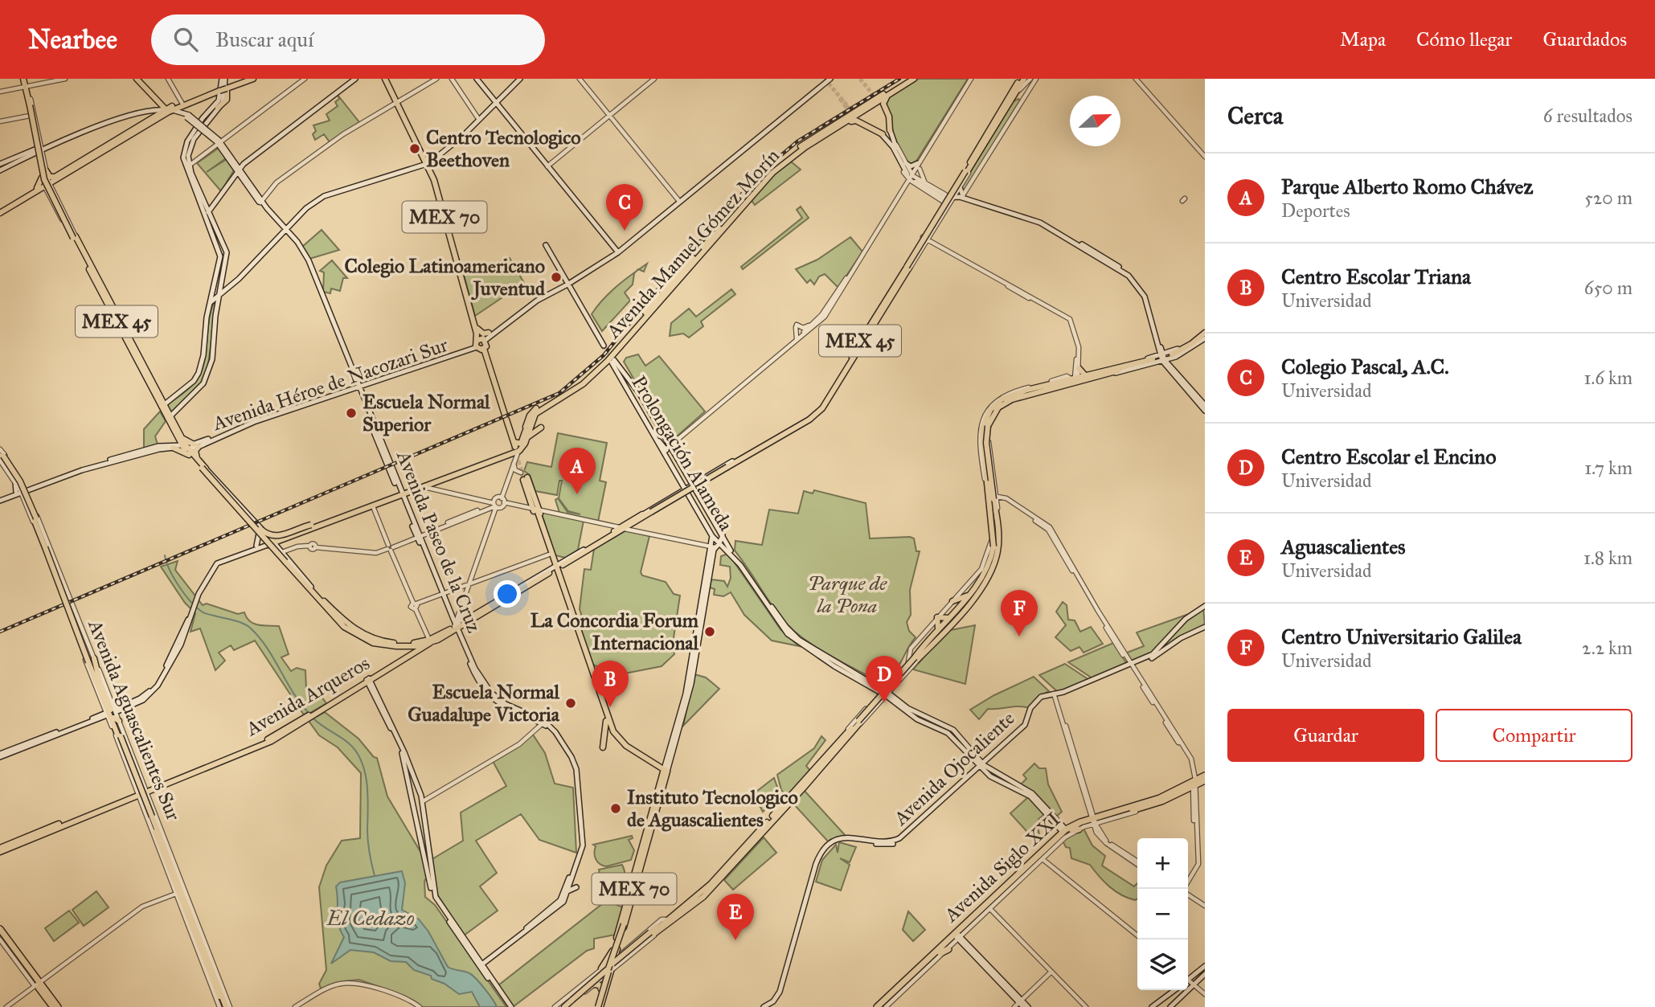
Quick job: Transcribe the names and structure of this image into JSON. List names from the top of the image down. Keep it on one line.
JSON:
{"streets":{"highway":["Avenida Siglo XXI"],"main road":["MEX 70","Avenida Manuel Gómez Morín","MEX 45","Avenida Héroe de Nacozari Sur","Prolongación Alameda","Avenida Paseo de la Cruz","Avenida Arqueros","Avenida Aguascalientes Sur","Avenida Ojocaliente"]},"crossings":[["MEX 70","Avenida Manuel Gómez Morín"],["MEX 70","Avenida Héroe de Nacozari Sur"],["MEX 70","Prolongación Alameda"],["Avenida Manuel Gómez Morín","Prolongación Alameda"],["MEX 45","Avenida Héroe de Nacozari Sur"],["MEX 45","Avenida Paseo de la Cruz"],["MEX 45","Avenida Arqueros"],["Avenida Héroe de Nacozari Sur","Avenida Paseo de la Cruz"],["Avenida Héroe de Nacozari Sur","Avenida Aguascalientes Sur"],["Prolongación Alameda","Avenida Ojocaliente"],["Prolongación Alameda","Avenida Siglo XXI"],["Avenida Arqueros","Avenida Aguascalientes Sur"]],"water":["El Cedazo"],"parks":["Parque de la Pona"],"places":["Centro Tecnologico Beethoven","Colegio Latinoamericano Juventud","Escuela Normal Superior","La Concordia Forum Internacional","Escuela Normal Guadalupe Victoria","Instituto Tecnologico de Aguascalientes"],"north":"right","page":{"header":"Nearbee","search":"Buscar aquí","nav":["Mapa","Cómo llegar","Guardados"],"heading":["Cerca","6 resultados"],"list":[{"mark":"A","name":"Parque Alberto Romo Chávez","note":"Deportes","value":"520 m"},{"mark":"B","name":"Centro Escolar Triana","note":"Universidad","value":"650 m"},{"mark":"C","name":"Colegio Pascal, A.C.","note":"Universidad","value":"1.6 km"},{"mark":"D","name":"Centro Escolar el Encino","note":"Universidad","value":"1.7 km"},{"mark":"E","name":"Aguascalientes","note":"Universidad","value":"1.8 km"},{"mark":"F","name":"Centro Universitario Galilea","note":"Universidad","value":"2.2 km"}],"pins":["C","A","F","D","B","E"],"buttons":["Guardar","Compartir"],"map_buttons":["+","−"]}}
